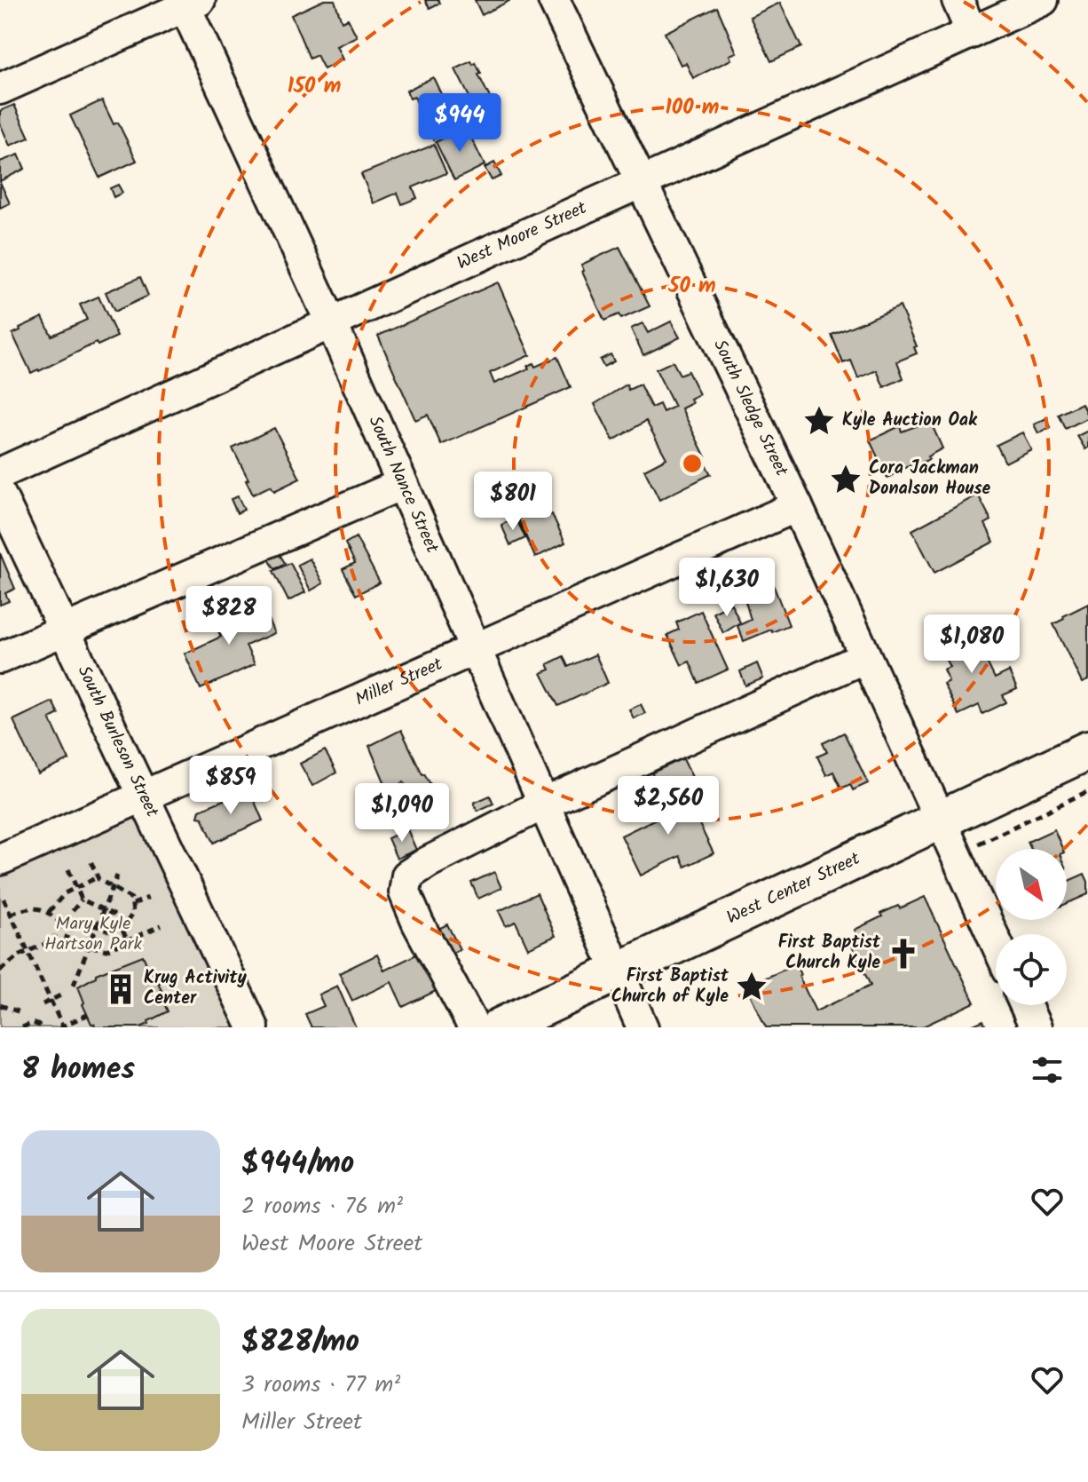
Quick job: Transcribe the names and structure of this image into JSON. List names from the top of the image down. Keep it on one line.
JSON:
{"streets":{"main road":["West Center Street"],"street":["West Moore Street","South Sledge Street","South Nance Street","Miller Street","South Burleson Street"]},"crossings":[["West Moore Street","South Sledge Street"],["West Moore Street","South Nance Street"],["South Sledge Street","Miller Street"],["South Sledge Street","West Center Street"],["South Nance Street","Miller Street"],["South Nance Street","West Center Street"],["Miller Street","South Burleson Street"]],"parks":["Mary Kyle Hartson Park"],"places":{"place":["Kyle Auction Oak","Cora Jackman Donalson House","First Baptist Church of Kyle"],"church":["First Baptist Church Kyle"],"building":["Krug Activity Center"]},"north":"bottom right","page":{"price":["$944","$801","$1,630","$828","$1,080","$859","$2,560","$1,090"],"heading":"8 homes","list":[{"name":"$944/mo","note":"2 rooms · 76 m² · West Moore Street"},{"name":"$828/mo","note":"3 rooms · 77 m² · Miller Street"}]},"rings":["150 m","100 m","50 m"]}
